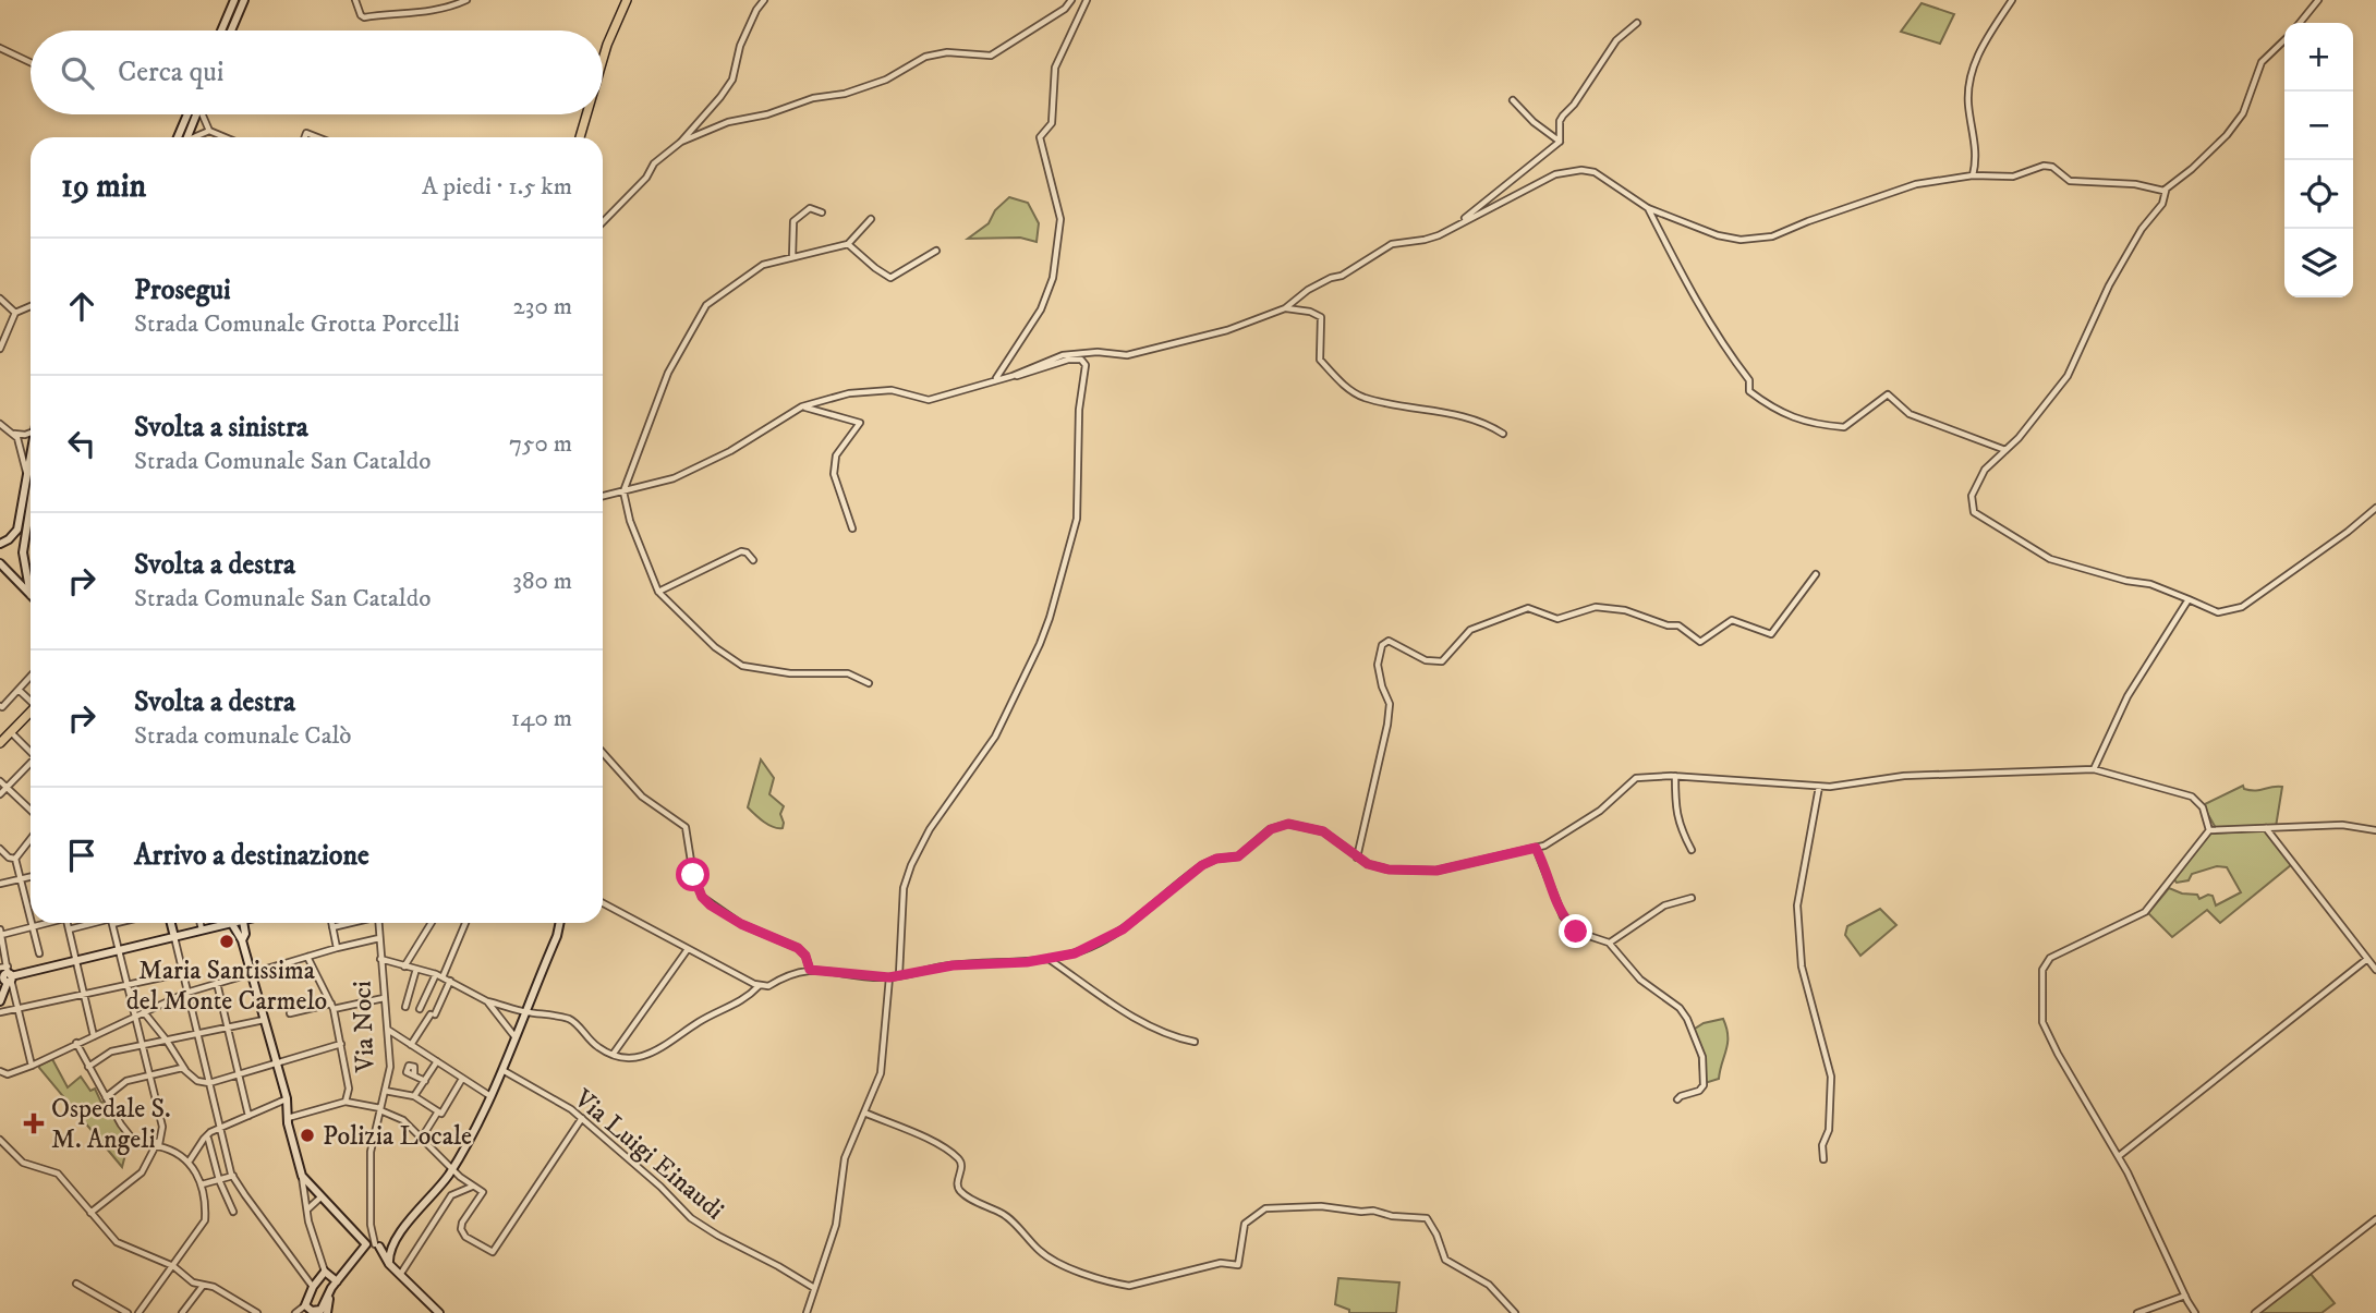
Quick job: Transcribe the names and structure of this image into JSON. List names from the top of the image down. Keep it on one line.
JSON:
{"streets":{"street":["Via Noci","Via Luigi Einaudi"]},"places":{"other":["Maria Santissima del Monte Carmelo","Polizia Locale"],"health":["Ospedale S. M. Angeli"]},"page":{"map_buttons":["+","−"],"search":"Cerca qui","heading":["19 min","A piedi · 1.5 km"],"list":[["Prosegui","Strada Comunale Grotta Porcelli","230 m"],["Svolta a sinistra","Strada Comunale San Cataldo","750 m"],["Svolta a destra","Strada Comunale San Cataldo","380 m"],["Svolta a destra","Strada comunale Calò","140 m"],"Arrivo a destinazione"]}}
